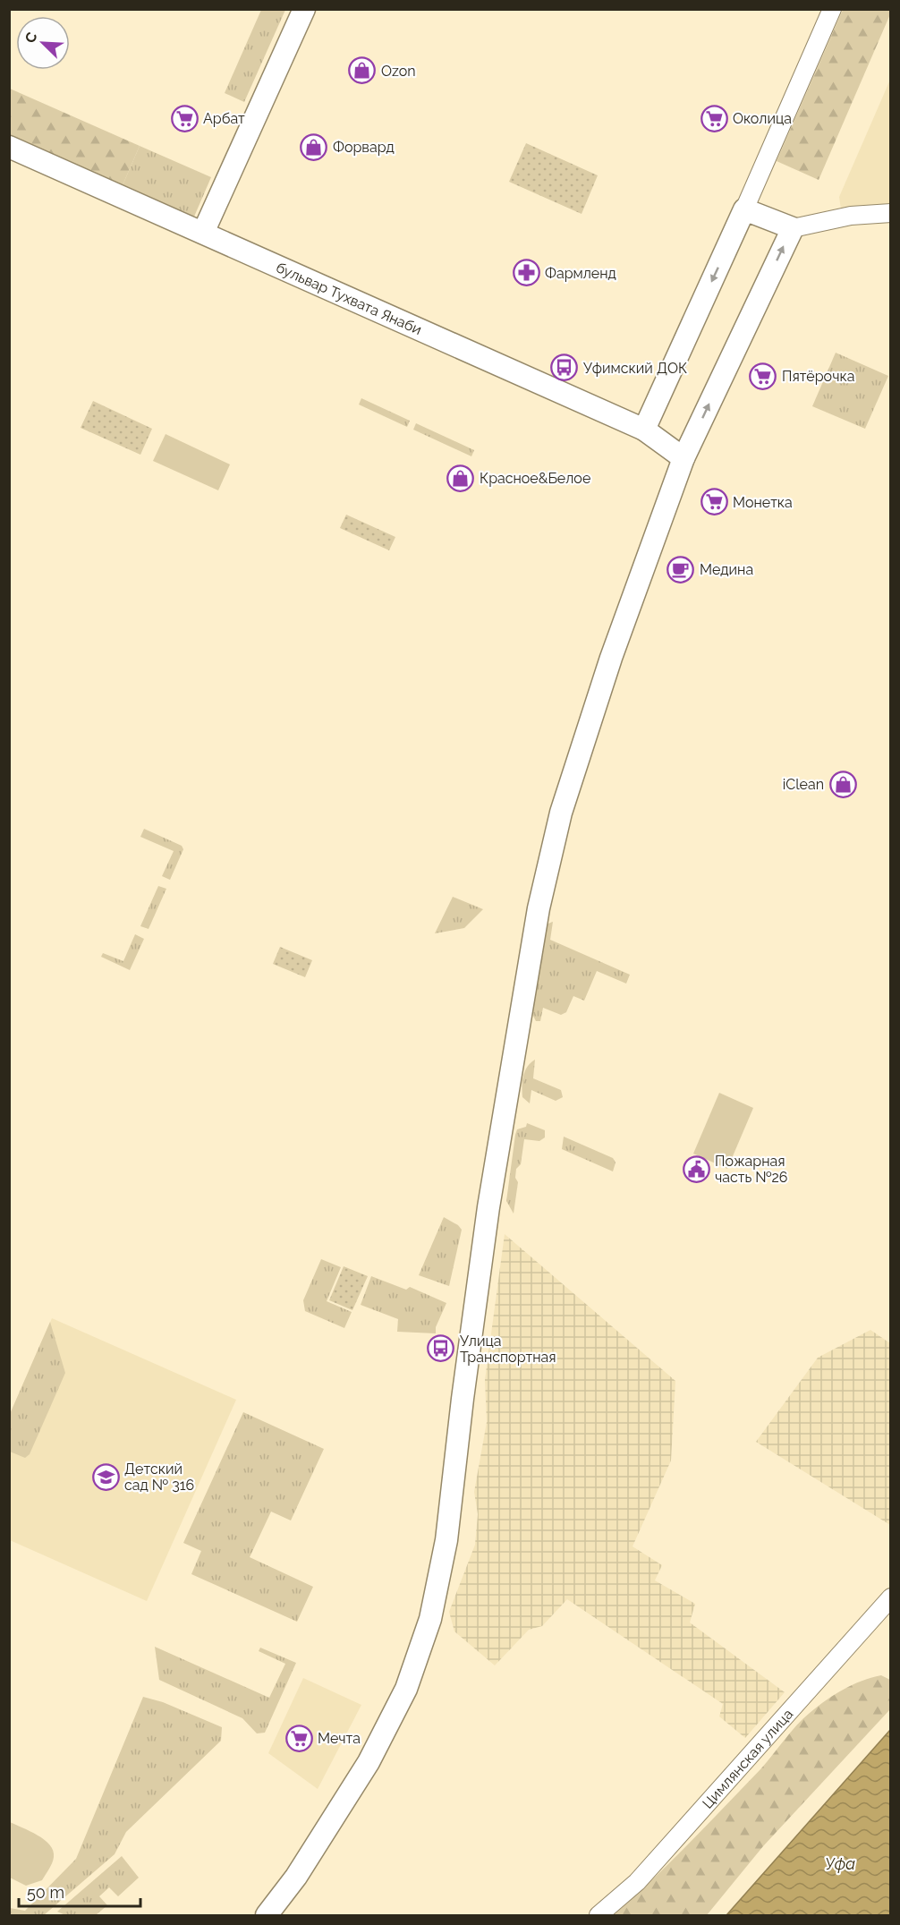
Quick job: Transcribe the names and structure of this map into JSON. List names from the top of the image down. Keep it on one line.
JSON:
{"streets":{"street":["бульвар Тухвата Янаби","Цимлянская улица"]},"water":["Уфа"],"places":{"shop":["Ozon","Форвард","Красное&Белое","iClean"],"supermarket":["Арбат","Околица","Пятёрочка","Монетка","Мечта"],"pharmacy":["Фармленд"],"bus stop":["Уфимский ДОК","Улица Транспортная"],"cafe":["Медина"],"public building":["Пожарная часть №26"],"school or university":["Детский сад № 316"]},"scale_bar":"50 m","north":"top left"}
